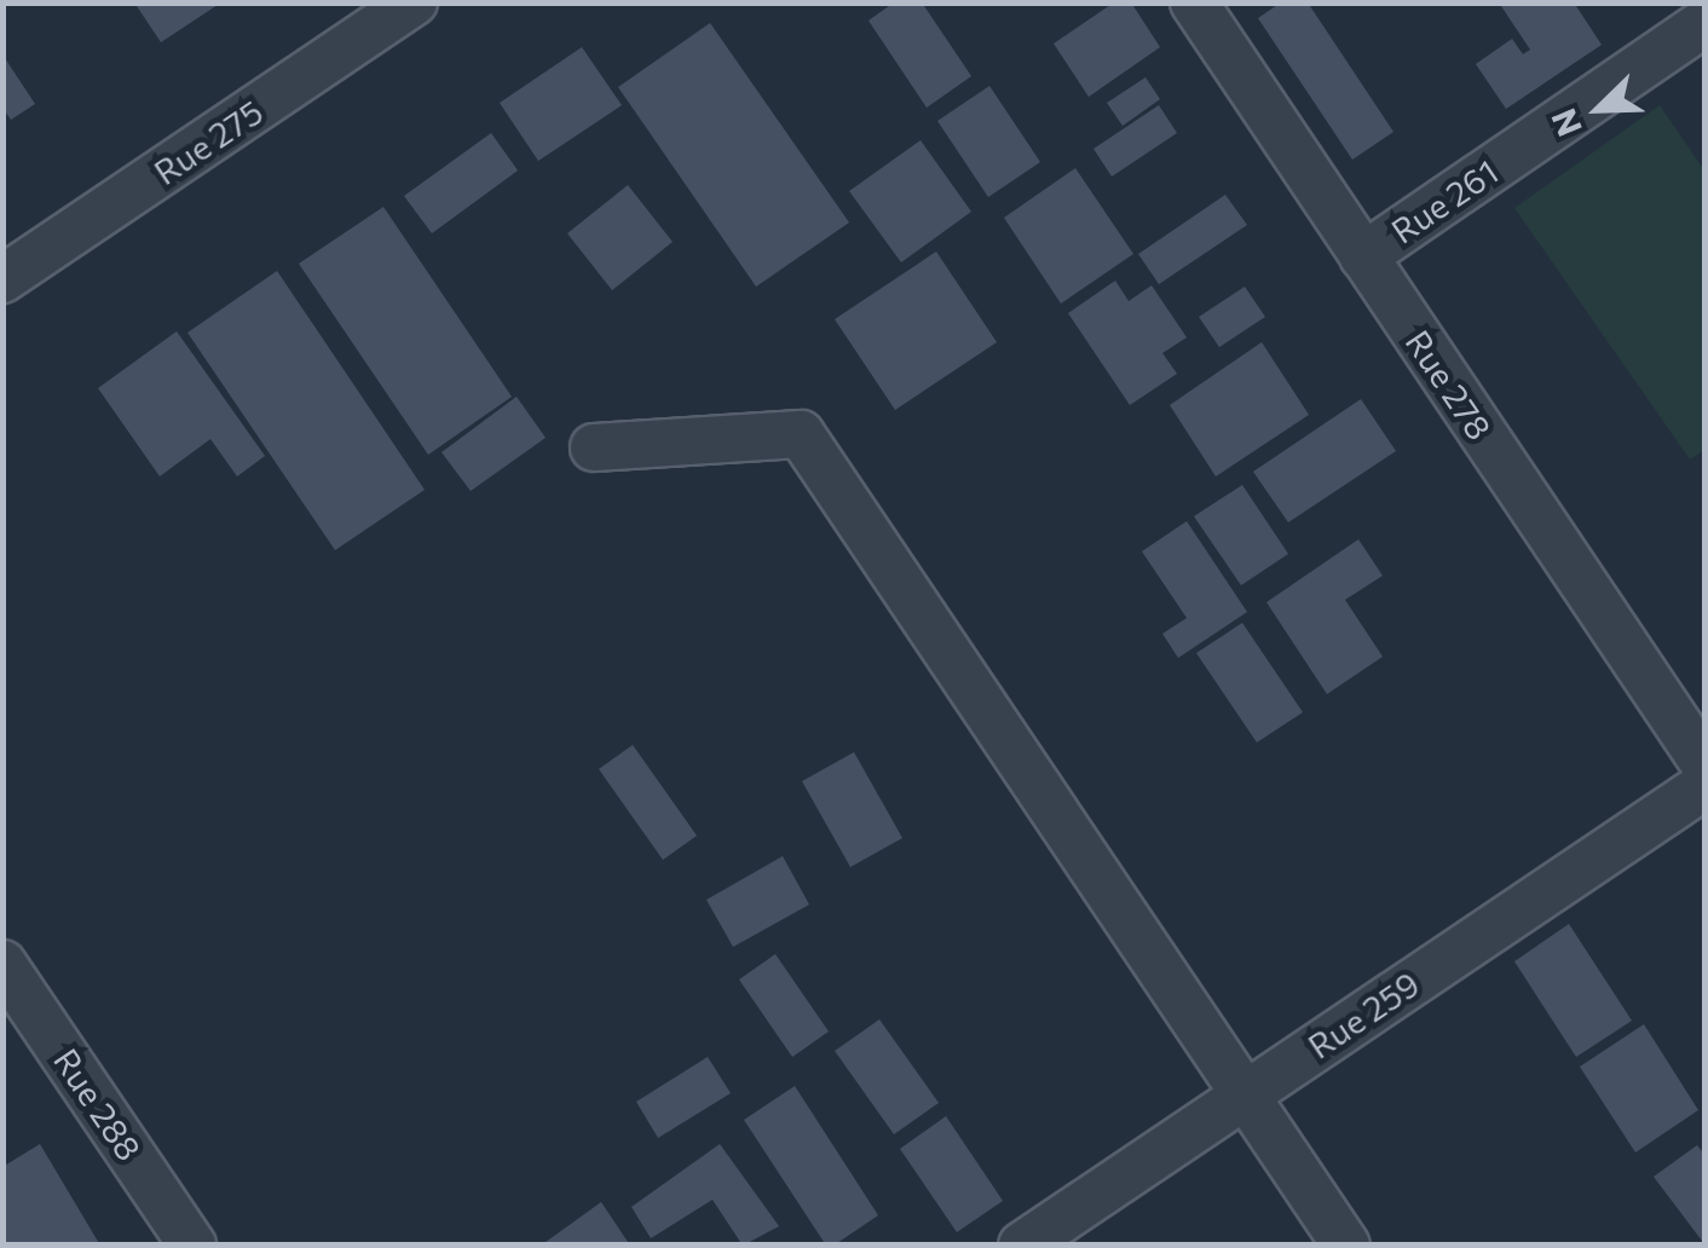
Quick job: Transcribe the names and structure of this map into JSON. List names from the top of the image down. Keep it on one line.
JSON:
{"streets":{"street":["Rue 275","Rue 261","Rue 278","Rue 259","Rue 288"]},"crossings":[["Rue 261","Rue 278"]],"north":"bottom left"}
